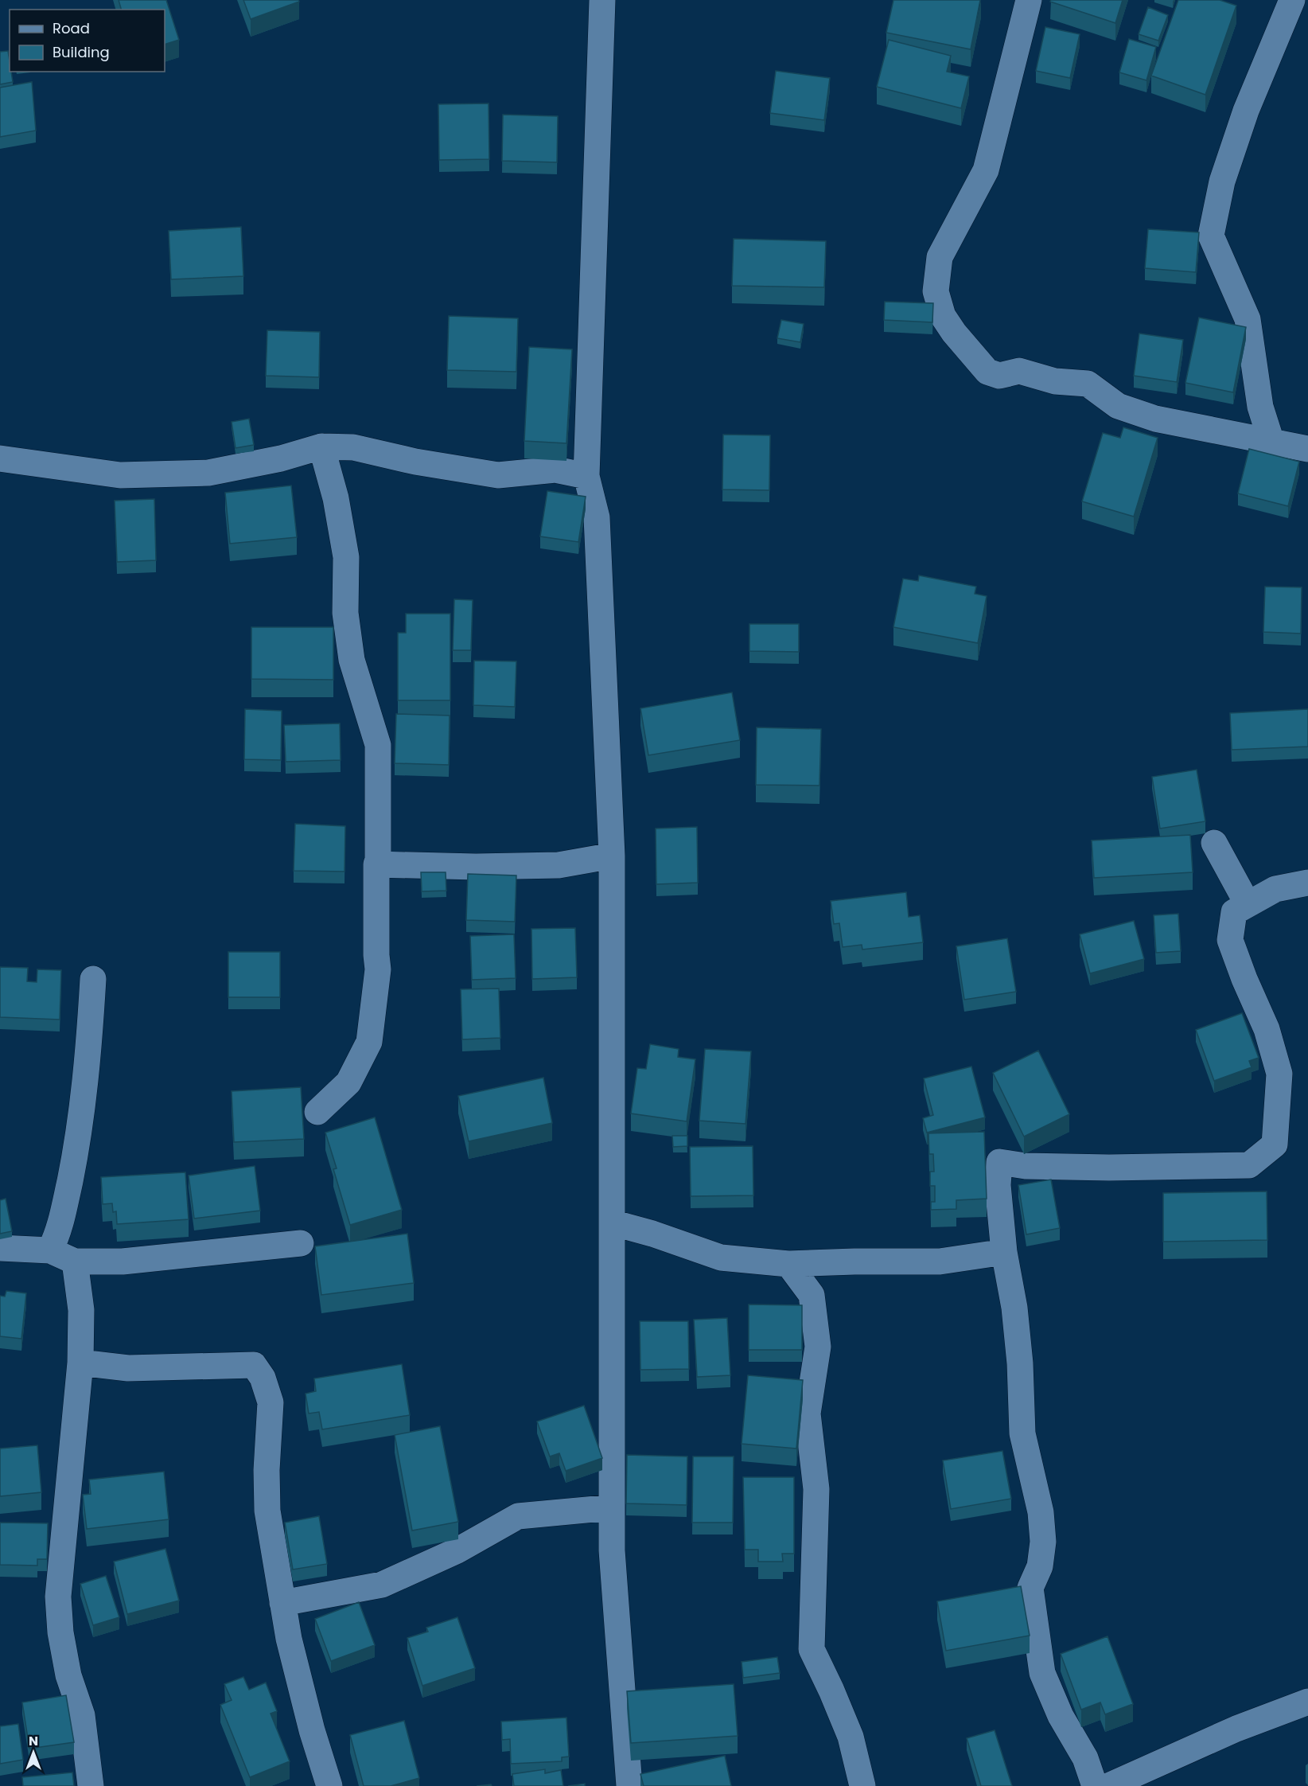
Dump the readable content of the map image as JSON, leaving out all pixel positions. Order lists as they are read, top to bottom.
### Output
{
  "legend": ["Road", "Building"],
  "north": "top"
}
